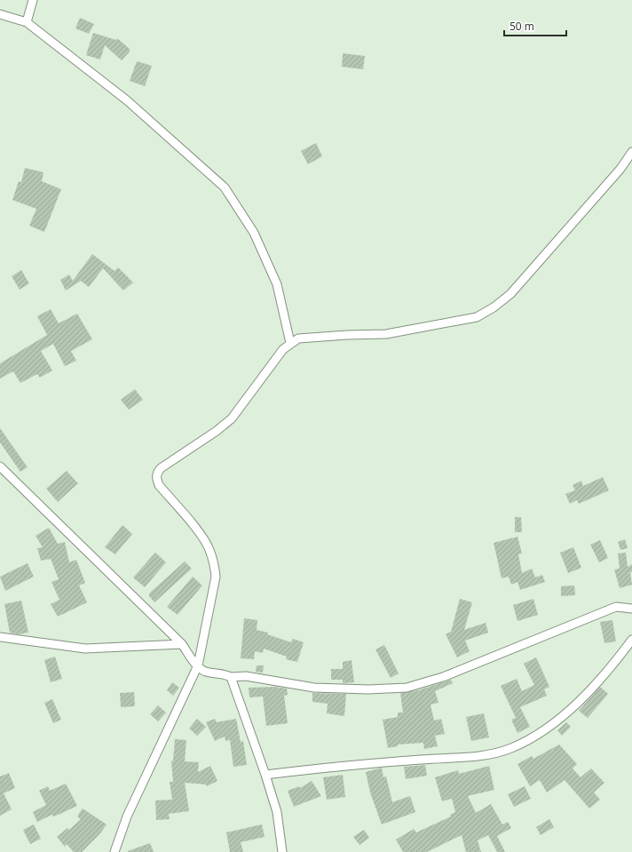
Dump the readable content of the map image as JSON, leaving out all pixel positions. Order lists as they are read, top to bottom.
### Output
{
  "scale_bar": "50 m"
}
